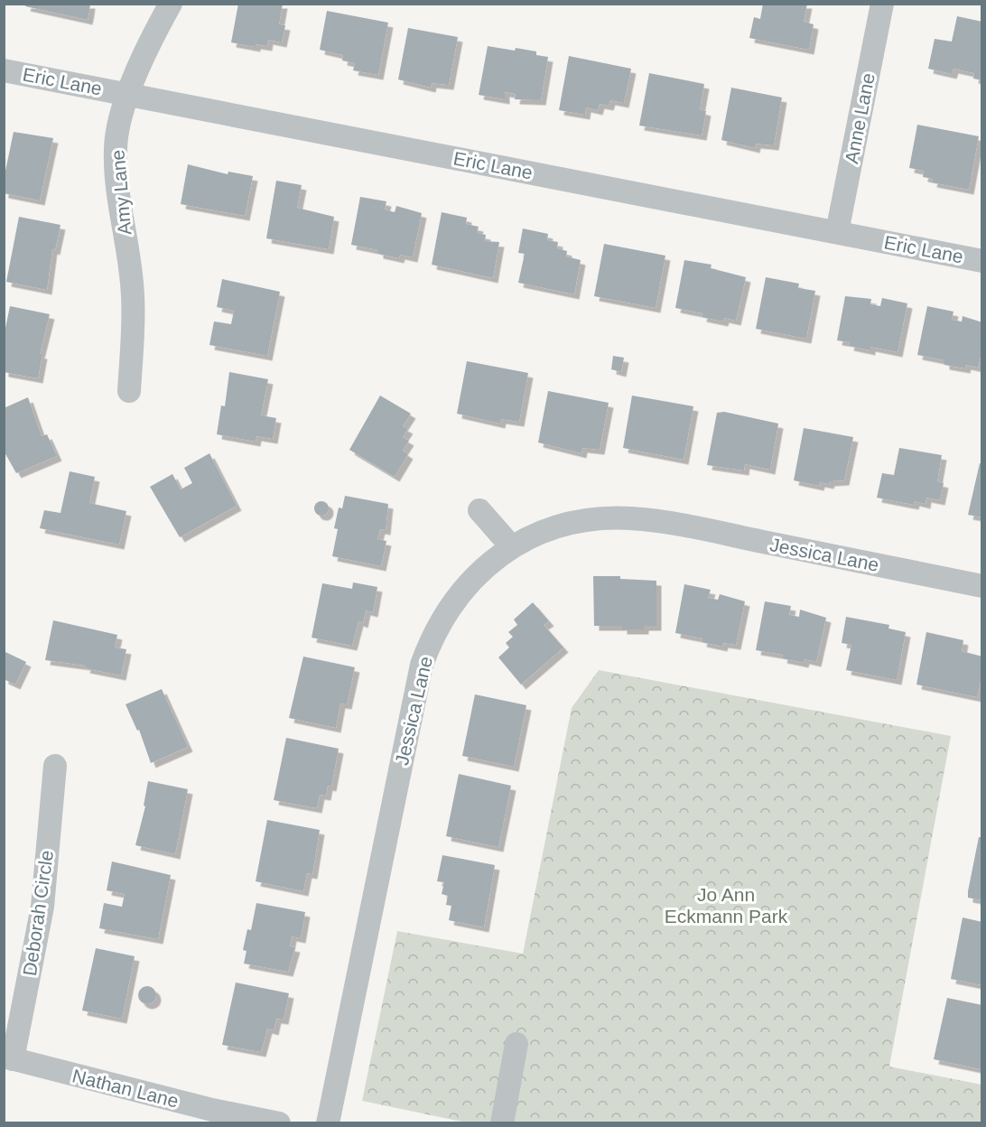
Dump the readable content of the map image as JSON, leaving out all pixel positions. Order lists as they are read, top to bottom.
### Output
{
  "streets": {
    "street": [
      "Eric Lane",
      "Anne Lane",
      "Amy Lane",
      "Jessica Lane",
      "Deborah Circle",
      "Nathan Lane"
    ]
  },
  "crossings": [
    ["Eric Lane", "Anne Lane"],
    ["Eric Lane", "Amy Lane"],
    ["Deborah Circle", "Nathan Lane"]
  ],
  "parks": ["Jo Ann Eckmann Park"]
}
